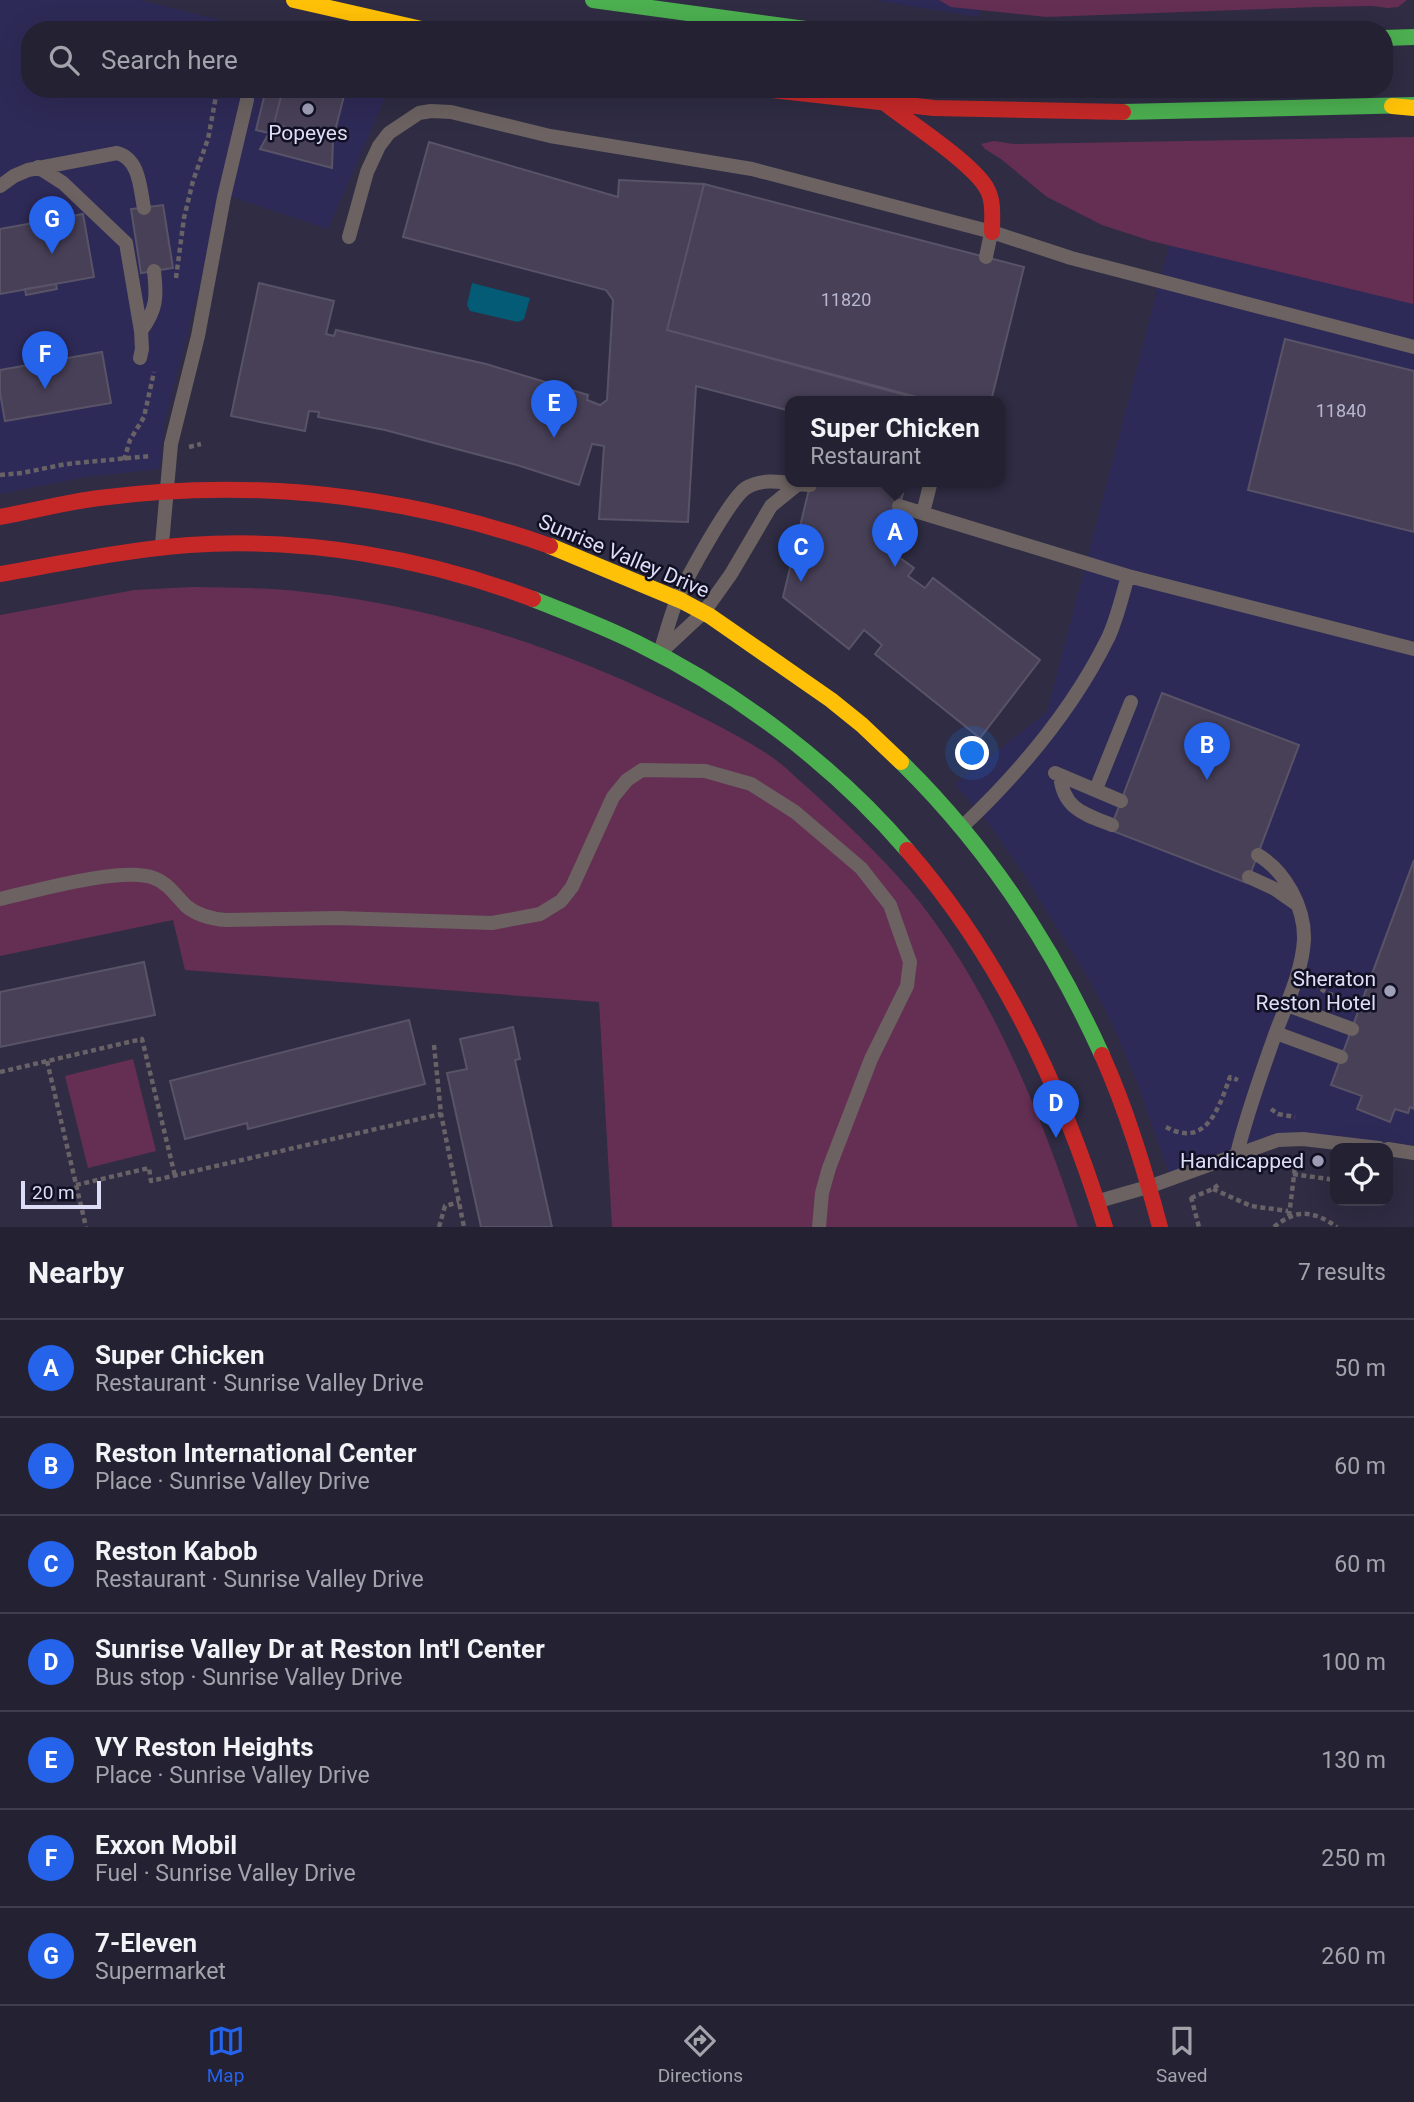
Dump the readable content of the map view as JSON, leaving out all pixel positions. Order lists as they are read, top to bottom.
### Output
{
  "streets": {
    "main road": ["Sunrise Valley Drive"]
  },
  "places": ["Popeyes", "Sheraton Reston Hotel", "Handicapped"],
  "house_numbers": ["11820", "11840"],
  "scale_bar": "20 m",
  "page": {
    "search": "Search here",
    "pins": [
      "G",
      "F",
      "E",
      "A",
      "C",
      "B",
      "D"
    ],
    "popup": ["Super Chicken", "Restaurant"],
    "scale": "20 m",
    "heading": ["Nearby", "7 results"],
    "list": [
      {
        "mark": "A",
        "name": "Super Chicken",
        "note": "Restaurant · Sunrise Valley Drive",
        "value": "50 m"
      },
      {
        "mark": "B",
        "name": "Reston International Center",
        "note": "Place · Sunrise Valley Drive",
        "value": "60 m"
      },
      {
        "mark": "C",
        "name": "Reston Kabob",
        "note": "Restaurant · Sunrise Valley Drive",
        "value": "60 m"
      },
      {
        "mark": "D",
        "name": "Sunrise Valley Dr at Reston Int'l Center",
        "note": "Bus stop · Sunrise Valley Drive",
        "value": "100 m"
      },
      {
        "mark": "E",
        "name": "VY Reston Heights",
        "note": "Place · Sunrise Valley Drive",
        "value": "130 m"
      },
      {
        "mark": "F",
        "name": "Exxon Mobil",
        "note": "Fuel · Sunrise Valley Drive",
        "value": "250 m"
      },
      {
        "mark": "G",
        "name": "7-Eleven",
        "note": "Supermarket",
        "value": "260 m"
      }
    ],
    "nav": ["Map", "Directions", "Saved"]
  }
}
